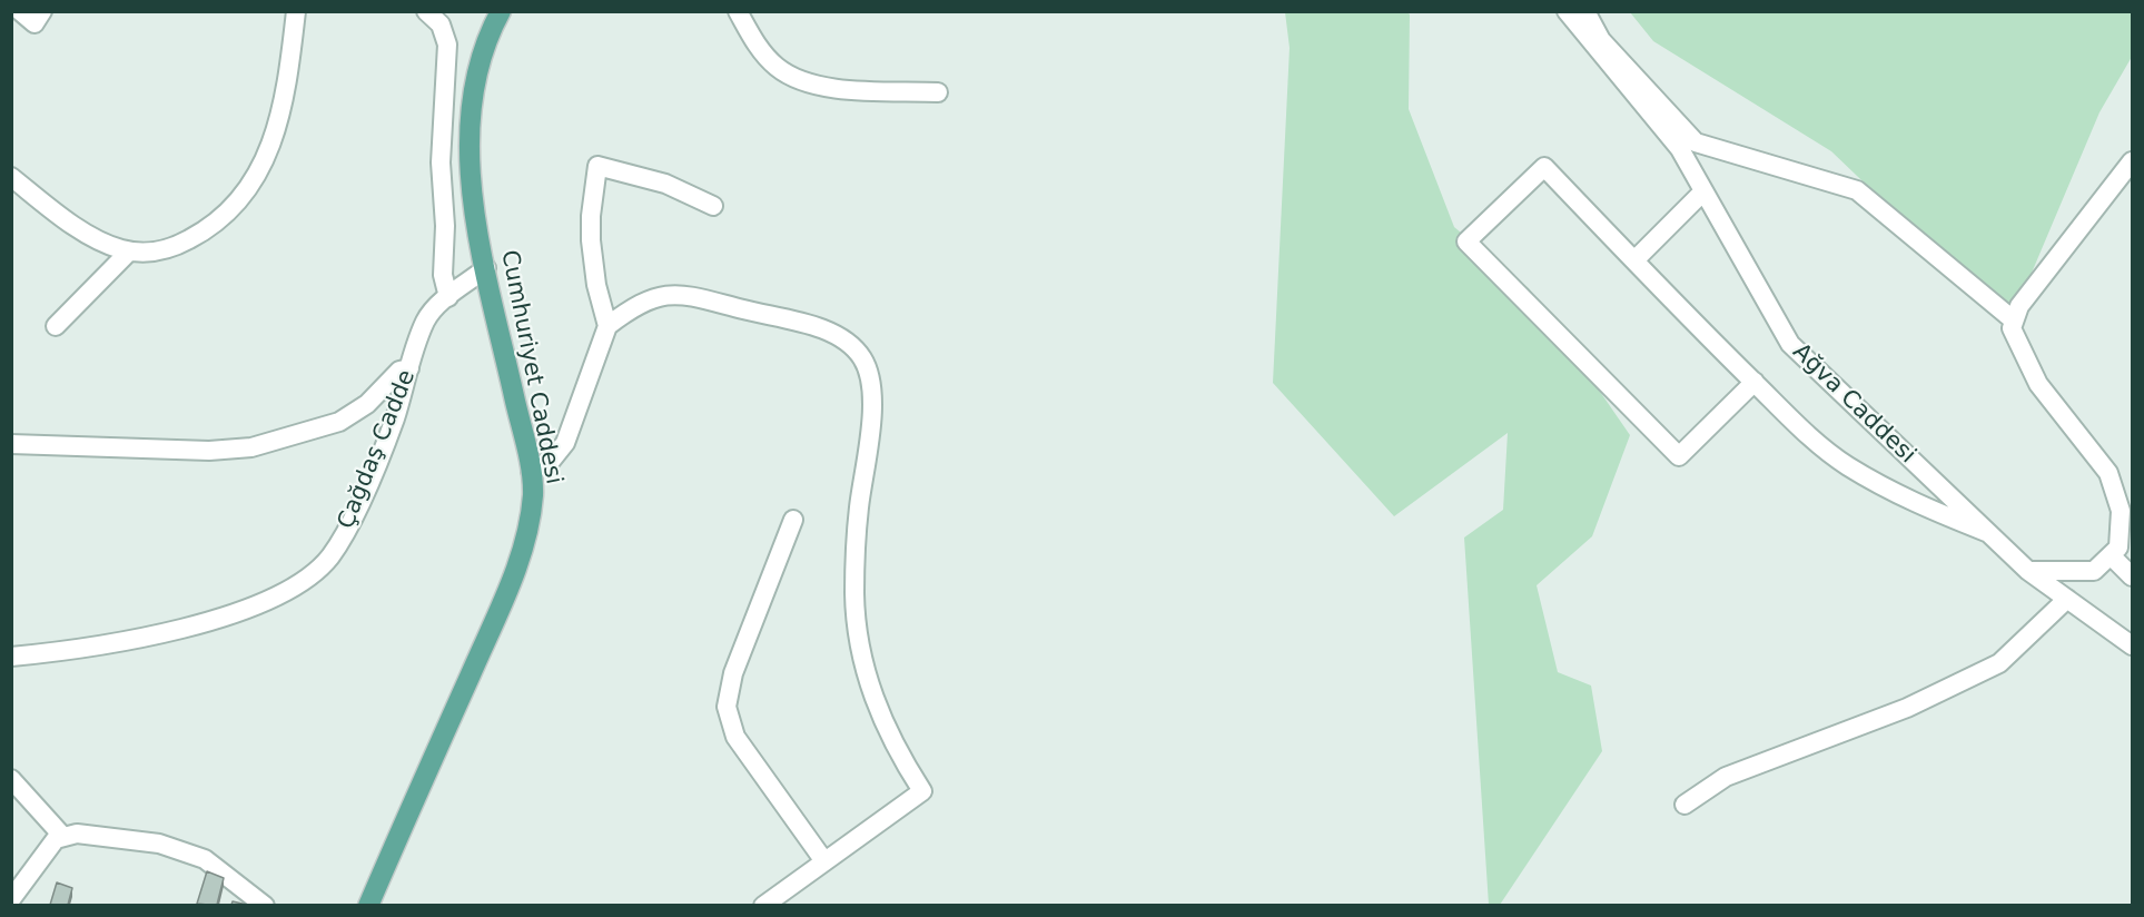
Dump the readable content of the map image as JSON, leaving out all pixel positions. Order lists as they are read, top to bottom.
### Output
{
  "streets": {
    "main road": ["Cumhuriyet Caddesi"],
    "street": ["Ağva Caddesi", "Çağdaş Cadde"]
  },
  "crossings": [
    ["Cumhuriyet Caddesi", "Çağdaş Cadde"]
  ]
}
